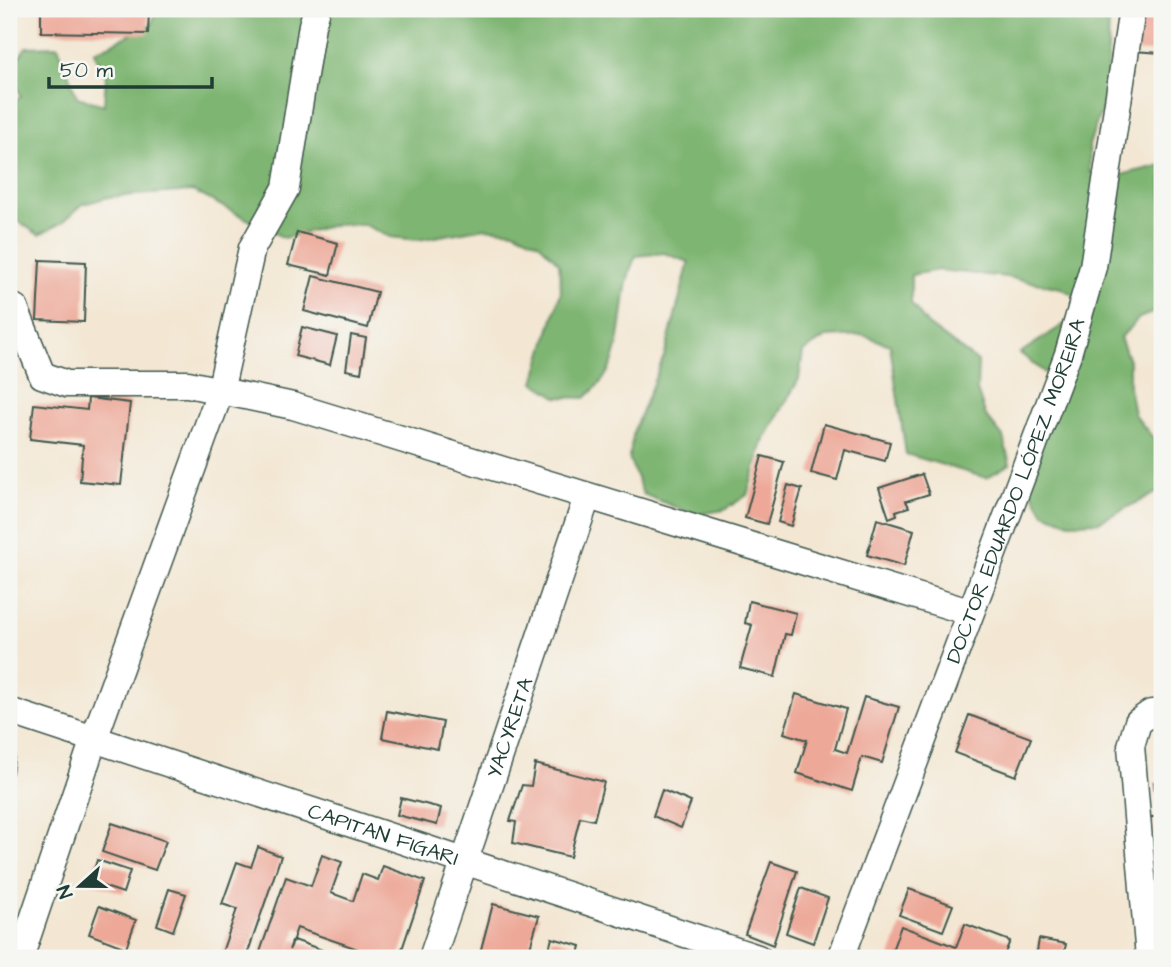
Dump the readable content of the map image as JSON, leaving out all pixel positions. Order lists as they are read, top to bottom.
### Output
{
  "streets": {
    "street": ["DOCTOR EDUARDO LÓPEZ MOREIRA", "YACYRETA", "CAPITAN FIGARI"]
  },
  "crossings": [
    ["YACYRETA", "CAPITAN FIGARI"]
  ],
  "scale_bar": "50 m",
  "north": "left"
}
